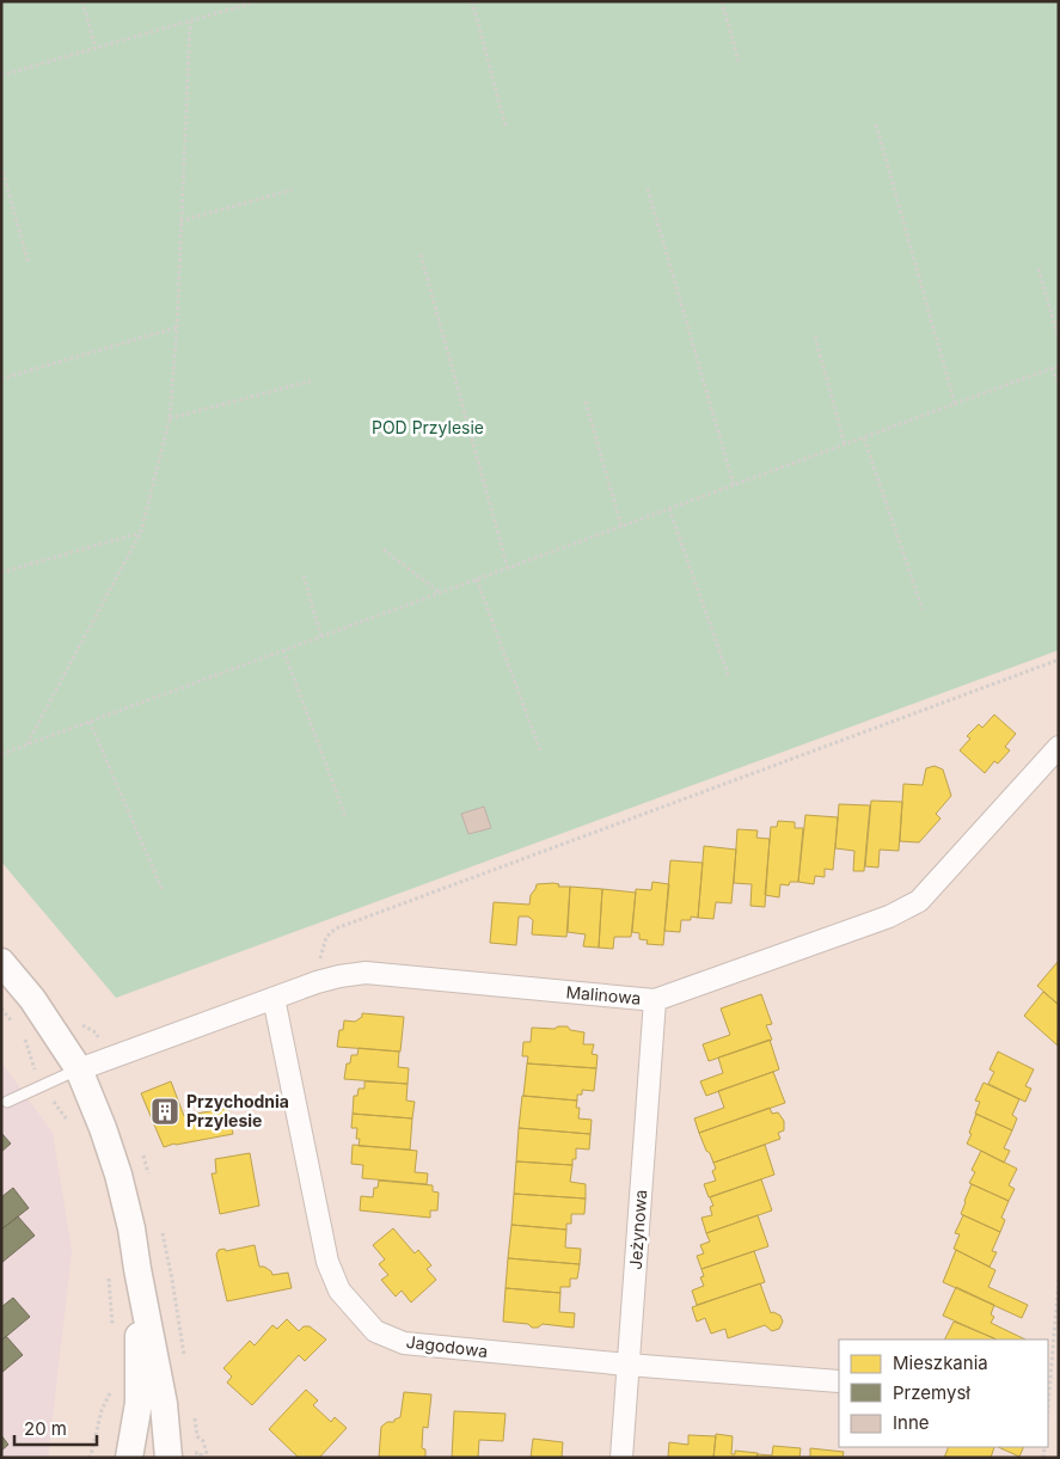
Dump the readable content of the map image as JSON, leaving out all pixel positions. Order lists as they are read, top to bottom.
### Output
{
  "streets": {
    "street": ["Malinowa", "Jeżynowa", "Jagodowa"]
  },
  "crossings": [
    ["Malinowa", "Jeżynowa"],
    ["Malinowa", "Jagodowa"],
    ["Jeżynowa", "Jagodowa"]
  ],
  "parks": ["POD Przylesie"],
  "places": {
    "building": ["Przychodnia Przylesie"]
  },
  "legend": ["Mieszkania", "Przemysł", "Inne"],
  "scale_bar": "20 m"
}
